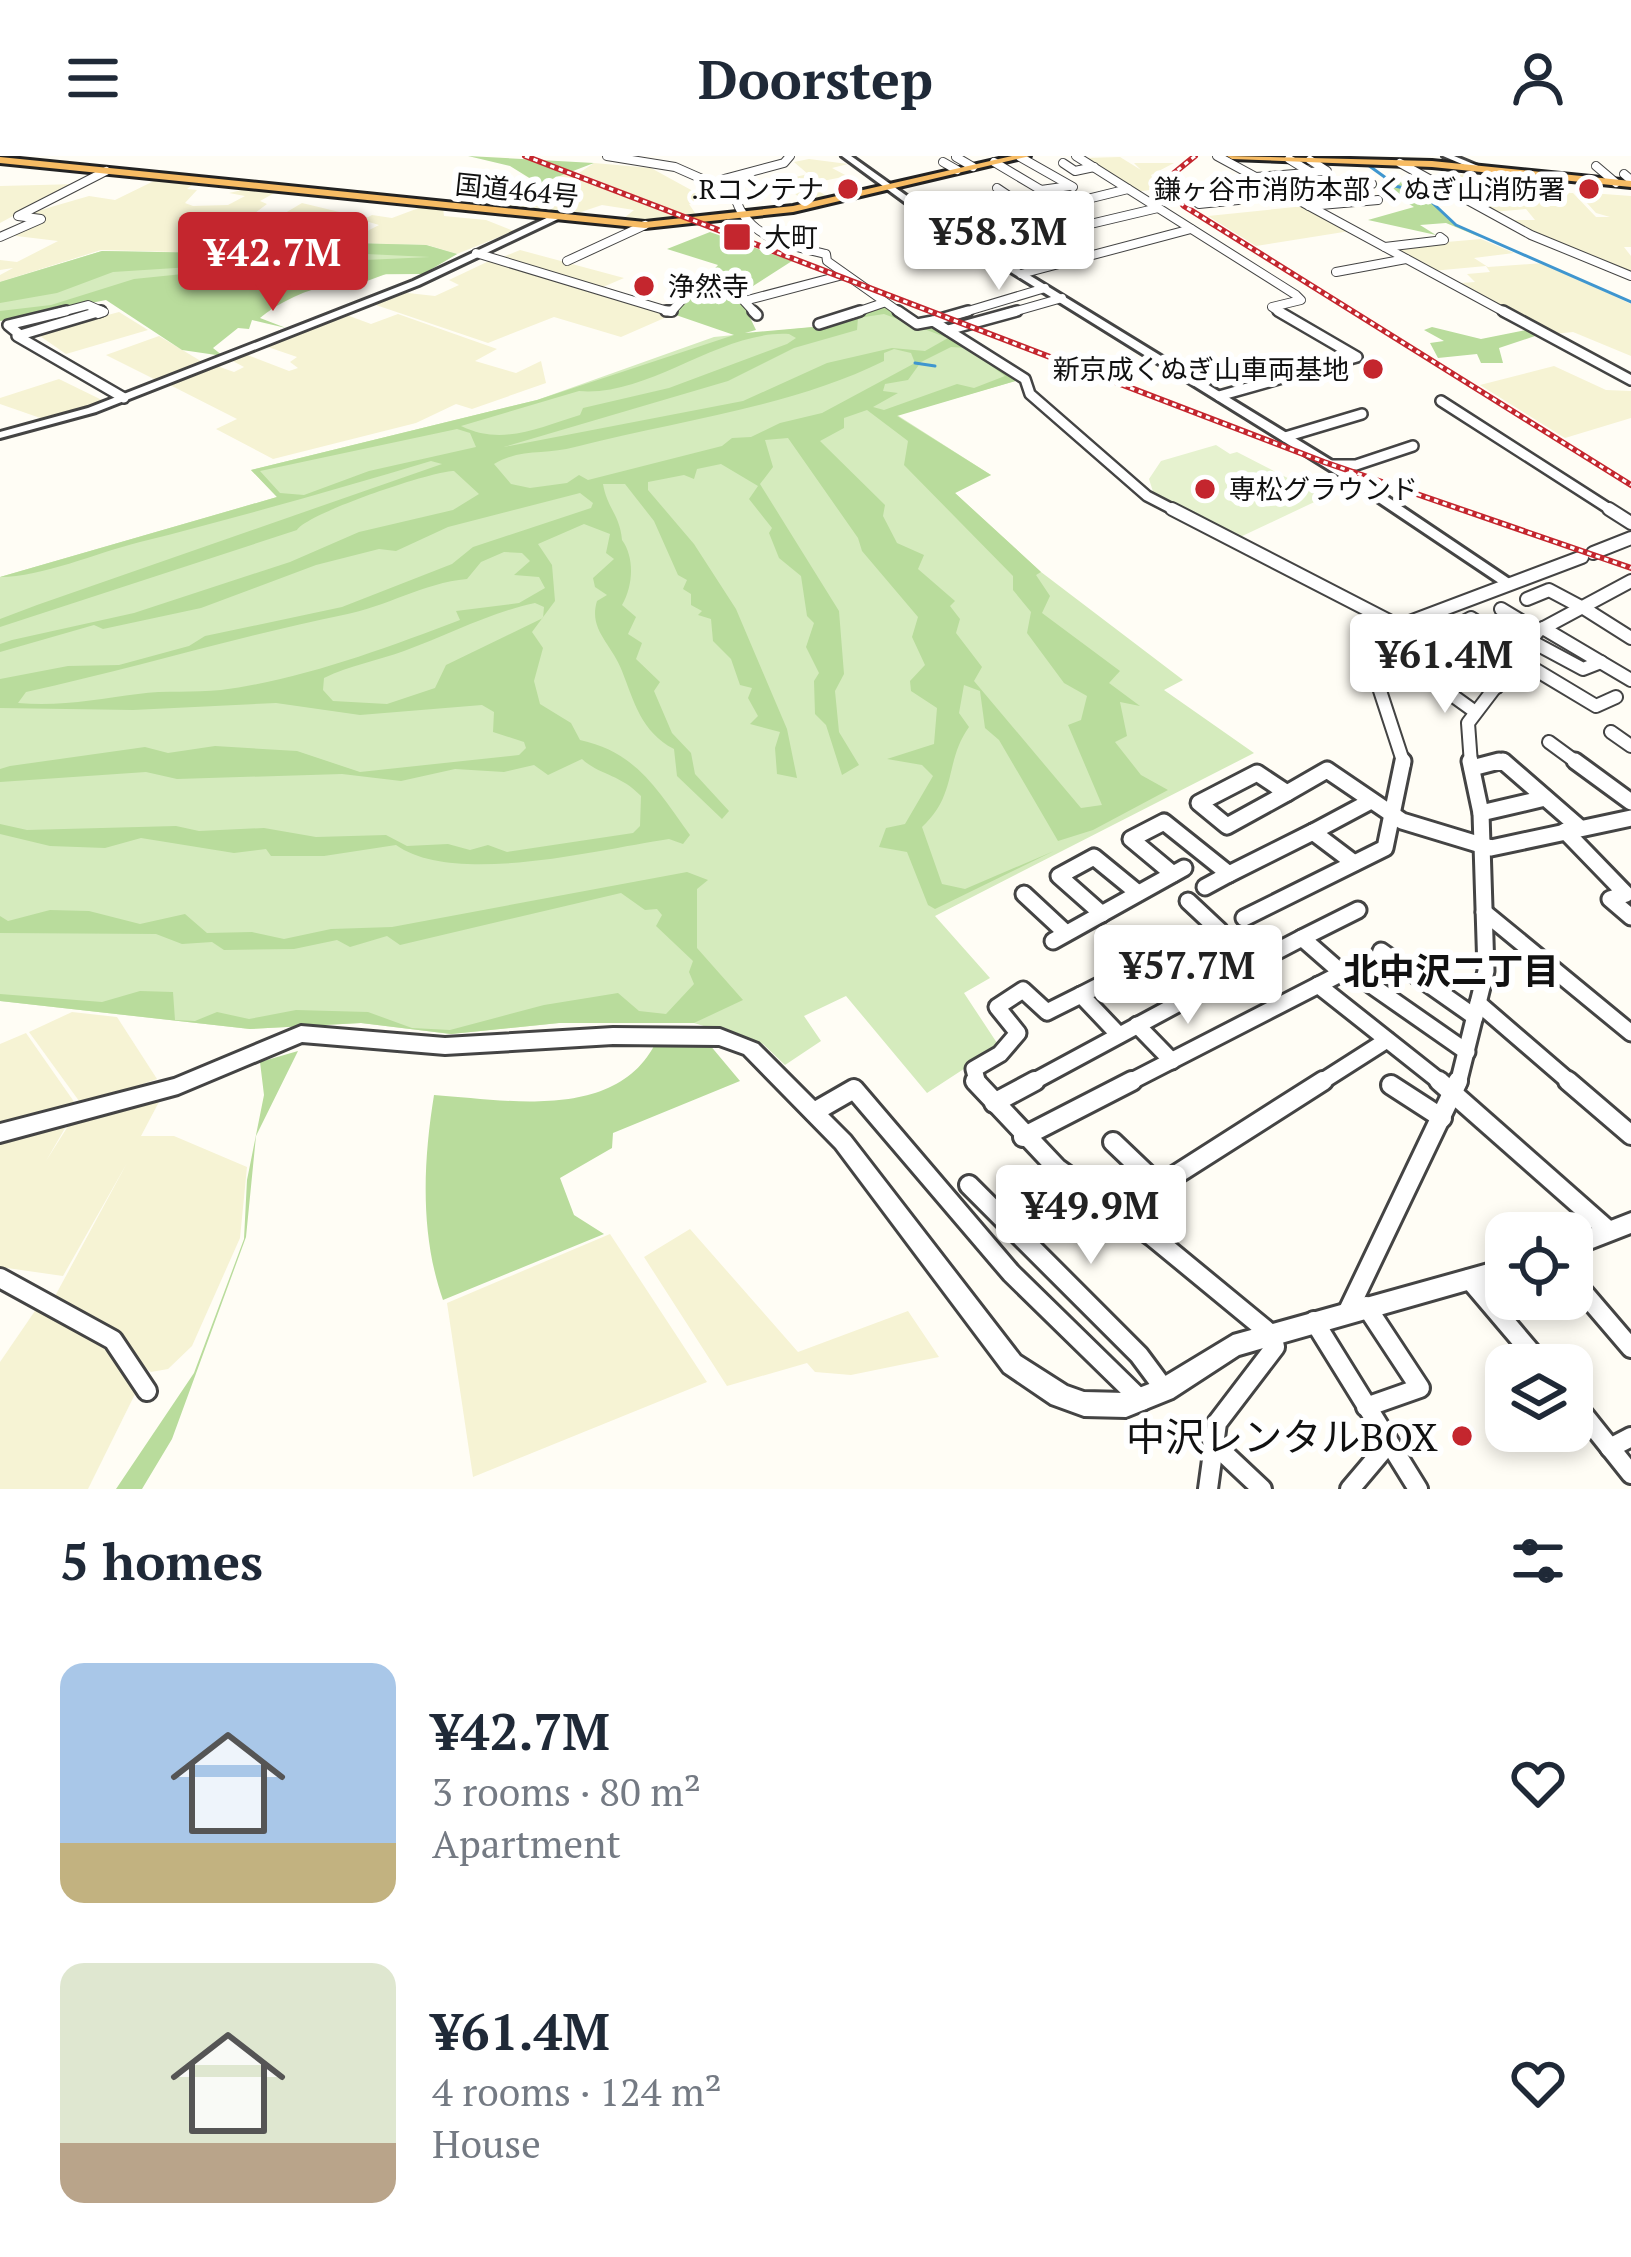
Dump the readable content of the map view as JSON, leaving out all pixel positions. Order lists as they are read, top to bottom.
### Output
{
  "streets": {
    "highway": ["国道464号"]
  },
  "districts": ["北中沢二丁目"],
  "places": {
    "other": [
      ".Rコンテナ",
      "鎌ヶ谷市消防本部 くぬぎ山消防署",
      "浄然寺",
      "新京成くぬぎ山車両基地",
      "専松グラウンド",
      "中沢レンタルBOX"
    ],
    "transit": ["大町"]
  },
  "page": {
    "header": "Doorstep",
    "price": [
      "¥58.3M",
      "¥42.7M",
      "¥61.4M",
      "¥57.7M",
      "¥49.9M"
    ],
    "heading": "5 homes",
    "list": [
      {
        "name": "¥42.7M",
        "note": "3 rooms · 80 m² · Apartment"
      },
      {
        "name": "¥61.4M",
        "note": "4 rooms · 124 m² · House"
      }
    ]
  }
}
